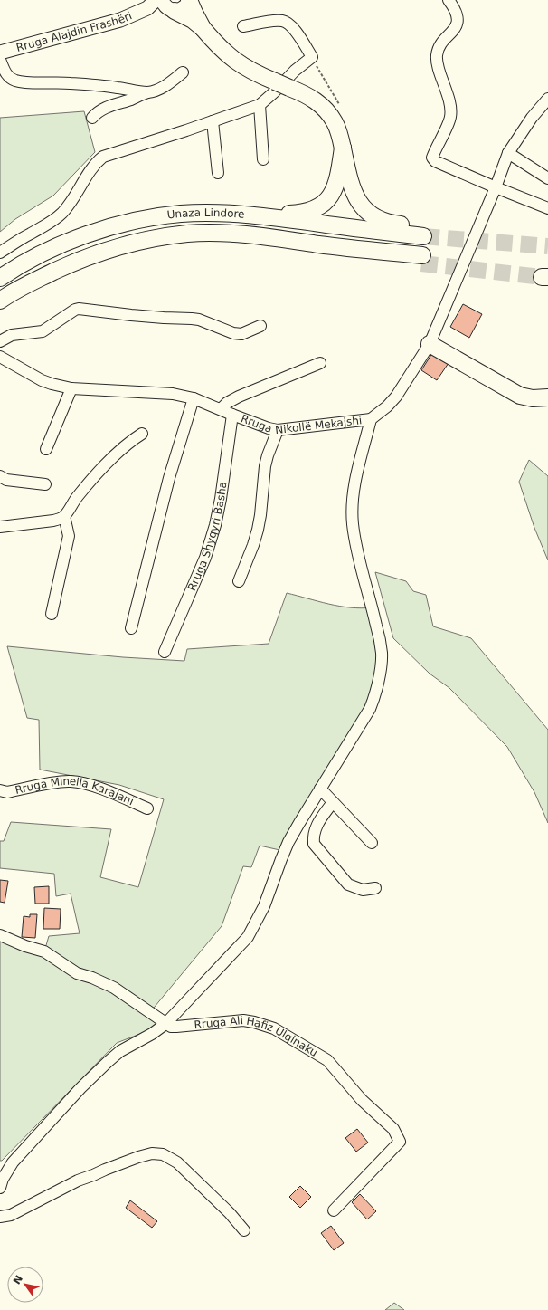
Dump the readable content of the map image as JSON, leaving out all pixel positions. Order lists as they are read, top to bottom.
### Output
{
  "streets": {
    "highway": ["Unaza Lindore"],
    "main road": ["Rruga Alajdin Frashëri"],
    "street": [
      "Rruga Nikollë Mekajshi",
      "Rruga Shyqyri Basha",
      "Rruga Minella Karajani",
      "Rruga Ali Hafiz Ulqinaku"
    ]
  },
  "crossings": [
    ["Rruga Nikollë Mekajshi", "Rruga Shyqyri Basha"]
  ],
  "north": "top left"
}
